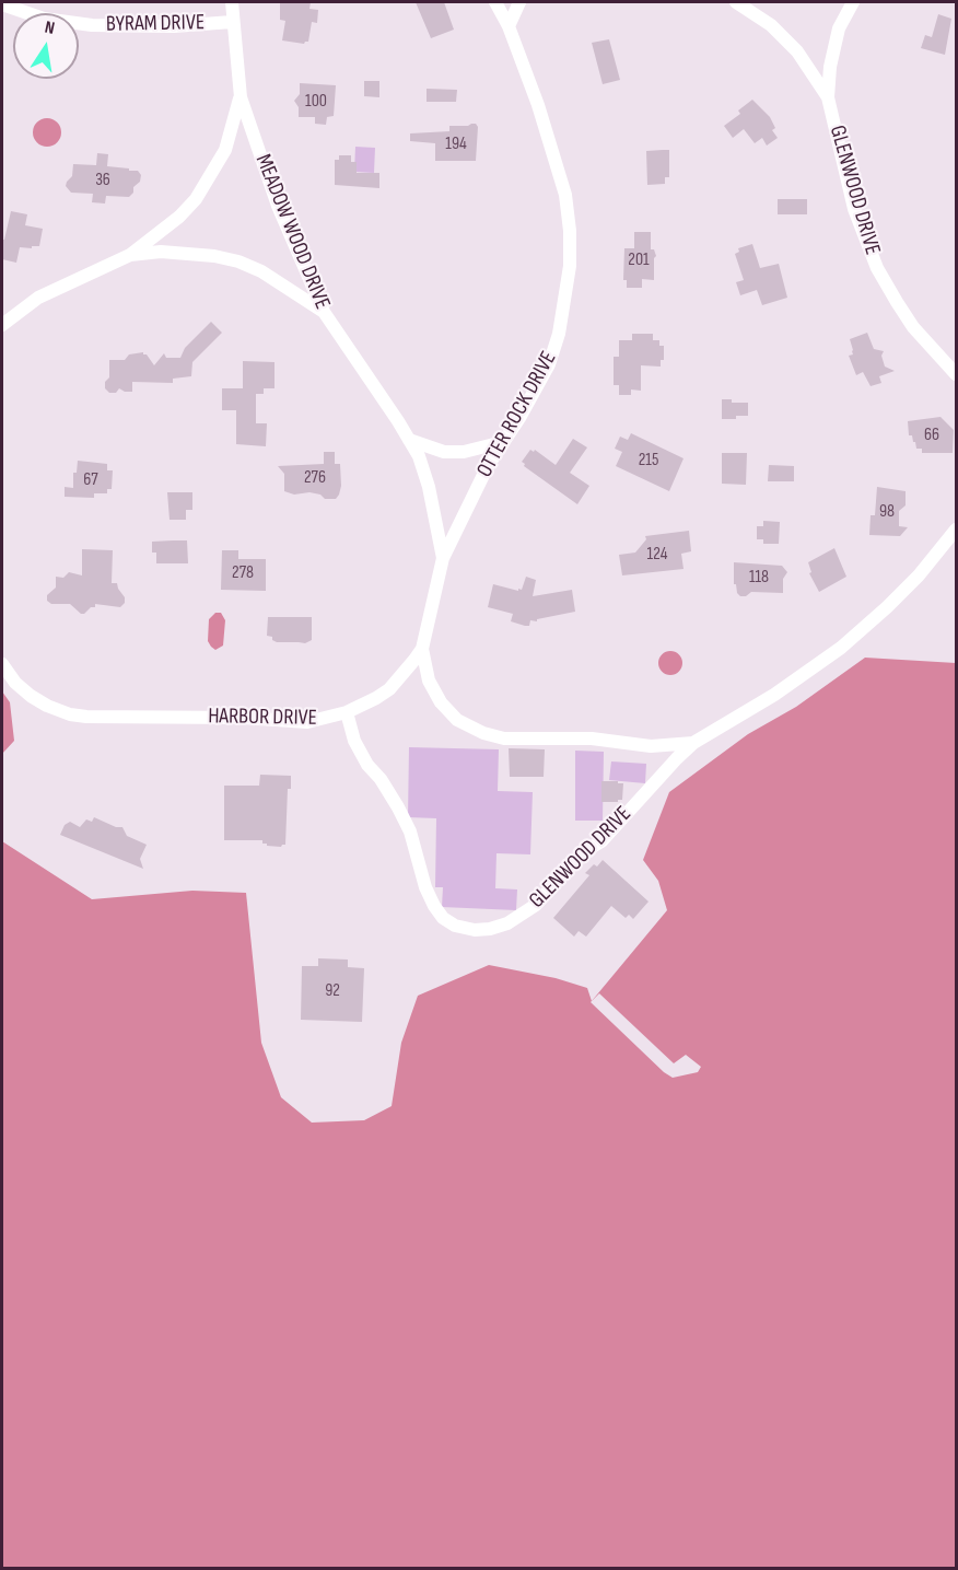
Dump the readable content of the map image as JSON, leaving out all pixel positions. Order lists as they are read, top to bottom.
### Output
{
  "streets": {
    "street": [
      "BYRAM DRIVE",
      "GLENWOOD DRIVE",
      "MEADOW WOOD DRIVE",
      "OTTER ROCK DRIVE",
      "HARBOR DRIVE"
    ]
  },
  "crossings": [
    ["BYRAM DRIVE", "MEADOW WOOD DRIVE"],
    ["GLENWOOD DRIVE", "HARBOR DRIVE"],
    ["MEADOW WOOD DRIVE", "OTTER ROCK DRIVE"],
    ["MEADOW WOOD DRIVE", "HARBOR DRIVE"],
    ["OTTER ROCK DRIVE", "HARBOR DRIVE"]
  ],
  "house_numbers": [
    "100",
    "194",
    "36",
    "201",
    "66",
    "215",
    "276",
    "67",
    "98",
    "124",
    "278",
    "118",
    "92"
  ],
  "north": "top"
}
